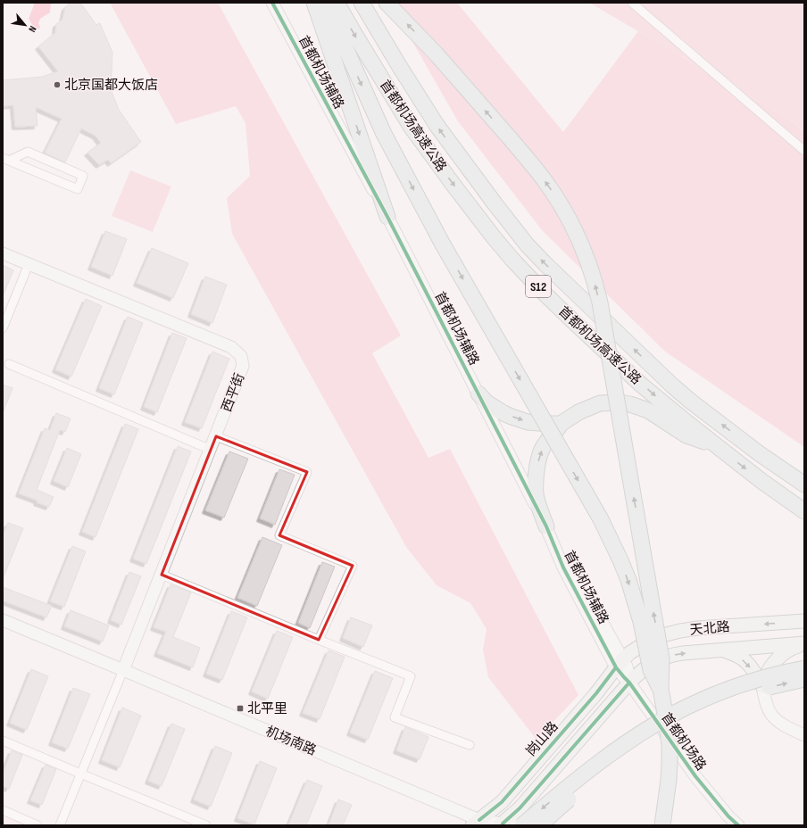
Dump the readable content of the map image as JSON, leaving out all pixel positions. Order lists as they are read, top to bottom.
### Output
{
  "streets": {
    "highway": ["首都机场高速公路", "S12"],
    "main road": ["天北路", "岗山路"],
    "street": [
      "首都机场辅路",
      "西平街",
      "机场南路",
      "首都机场路"
    ]
  },
  "crossings": [
    ["首都机场辅路", "天北路"],
    ["首都机场辅路", "岗山路"],
    ["首都机场辅路", "首都机场路"],
    ["西平街", "机场南路"],
    ["天北路", "岗山路"],
    ["天北路", "首都机场路"],
    ["岗山路", "机场南路"],
    ["岗山路", "首都机场路"]
  ],
  "places": {
    "other": ["北京国都大饭店"],
    "transit": ["北平里"]
  },
  "north": "bottom right"
}
